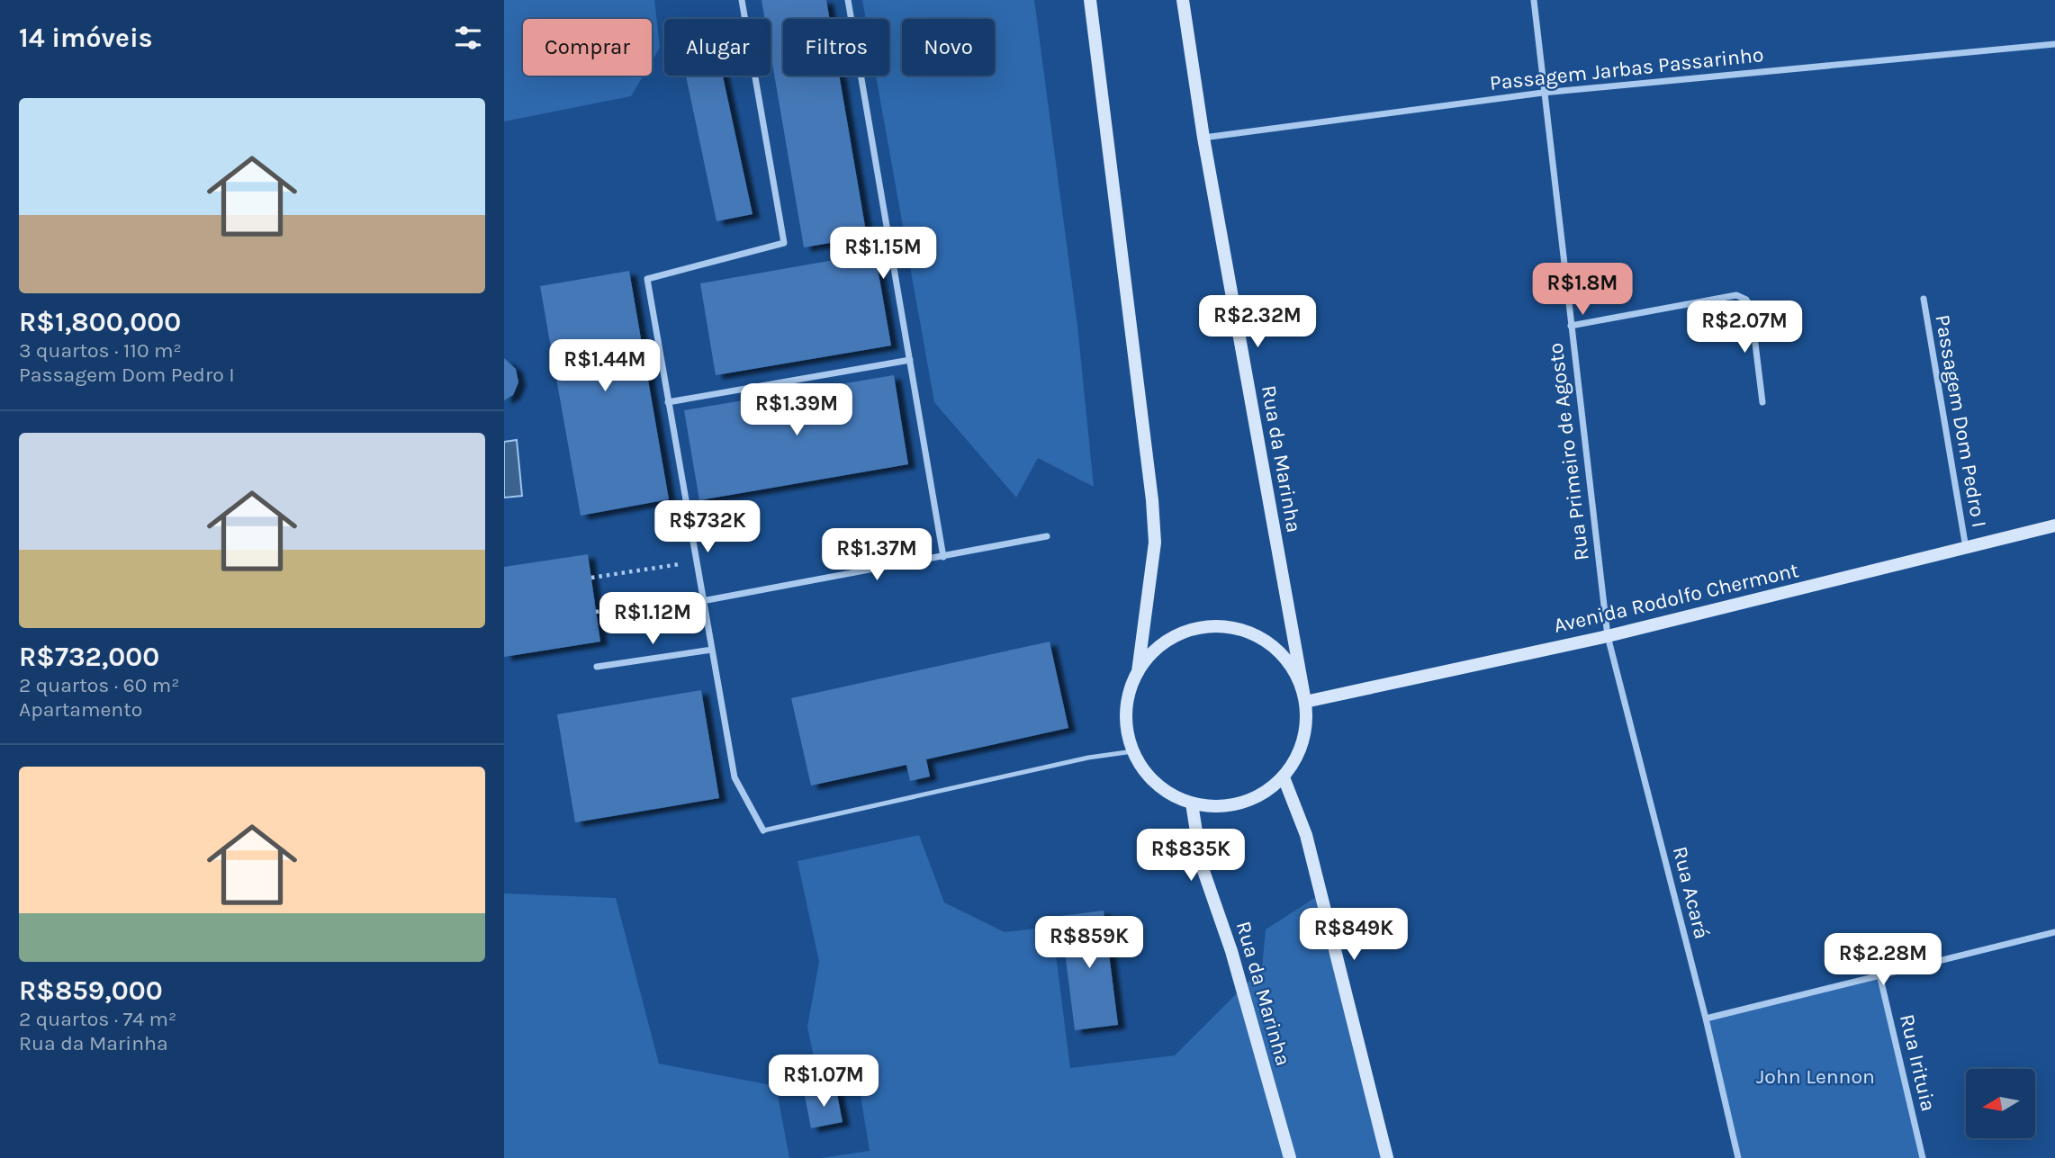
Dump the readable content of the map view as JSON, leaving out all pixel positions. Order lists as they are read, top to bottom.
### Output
{
  "streets": {
    "main road": ["Rua da Marinha", "Avenida Rodolfo Chermont"],
    "street": [
      "Passagem Jarbas Passarinho",
      "Passagem Dom Pedro I",
      "Rua Primeiro de Agosto",
      "Rua Acará",
      "Rua Irituia"
    ]
  },
  "crossings": [
    ["Passagem Jarbas Passarinho", "Rua Primeiro de Agosto"],
    ["Passagem Jarbas Passarinho", "Rua da Marinha"],
    ["Passagem Dom Pedro I", "Avenida Rodolfo Chermont"],
    ["Rua Primeiro de Agosto", "Avenida Rodolfo Chermont"],
    ["Rua Primeiro de Agosto", "Rua Acará"],
    ["Rua da Marinha", "Avenida Rodolfo Chermont"],
    ["Avenida Rodolfo Chermont", "Rua Acará"]
  ],
  "parks": ["John Lennon"],
  "north": "left",
  "page": {
    "heading": "14 imóveis",
    "chip": [
      "Comprar",
      "Alugar",
      "Filtros",
      "Novo"
    ],
    "list": [
      {
        "name": "R$1,800,000",
        "note": "3 quartos · 110 m² · Passagem Dom Pedro I"
      },
      {
        "name": "R$732,000",
        "note": "2 quartos · 60 m² · Apartamento"
      },
      {
        "name": "R$859,000",
        "note": "2 quartos · 74 m² · Rua da Marinha"
      }
    ],
    "price": [
      "R$1.15M",
      "R$1.8M",
      "R$2.32M",
      "R$2.07M",
      "R$1.44M",
      "R$1.39M",
      "R$732K",
      "R$1.37M",
      "R$1.12M",
      "R$835K",
      "R$849K",
      "R$859K",
      "R$2.28M",
      "R$1.07M"
    ]
  }
}
